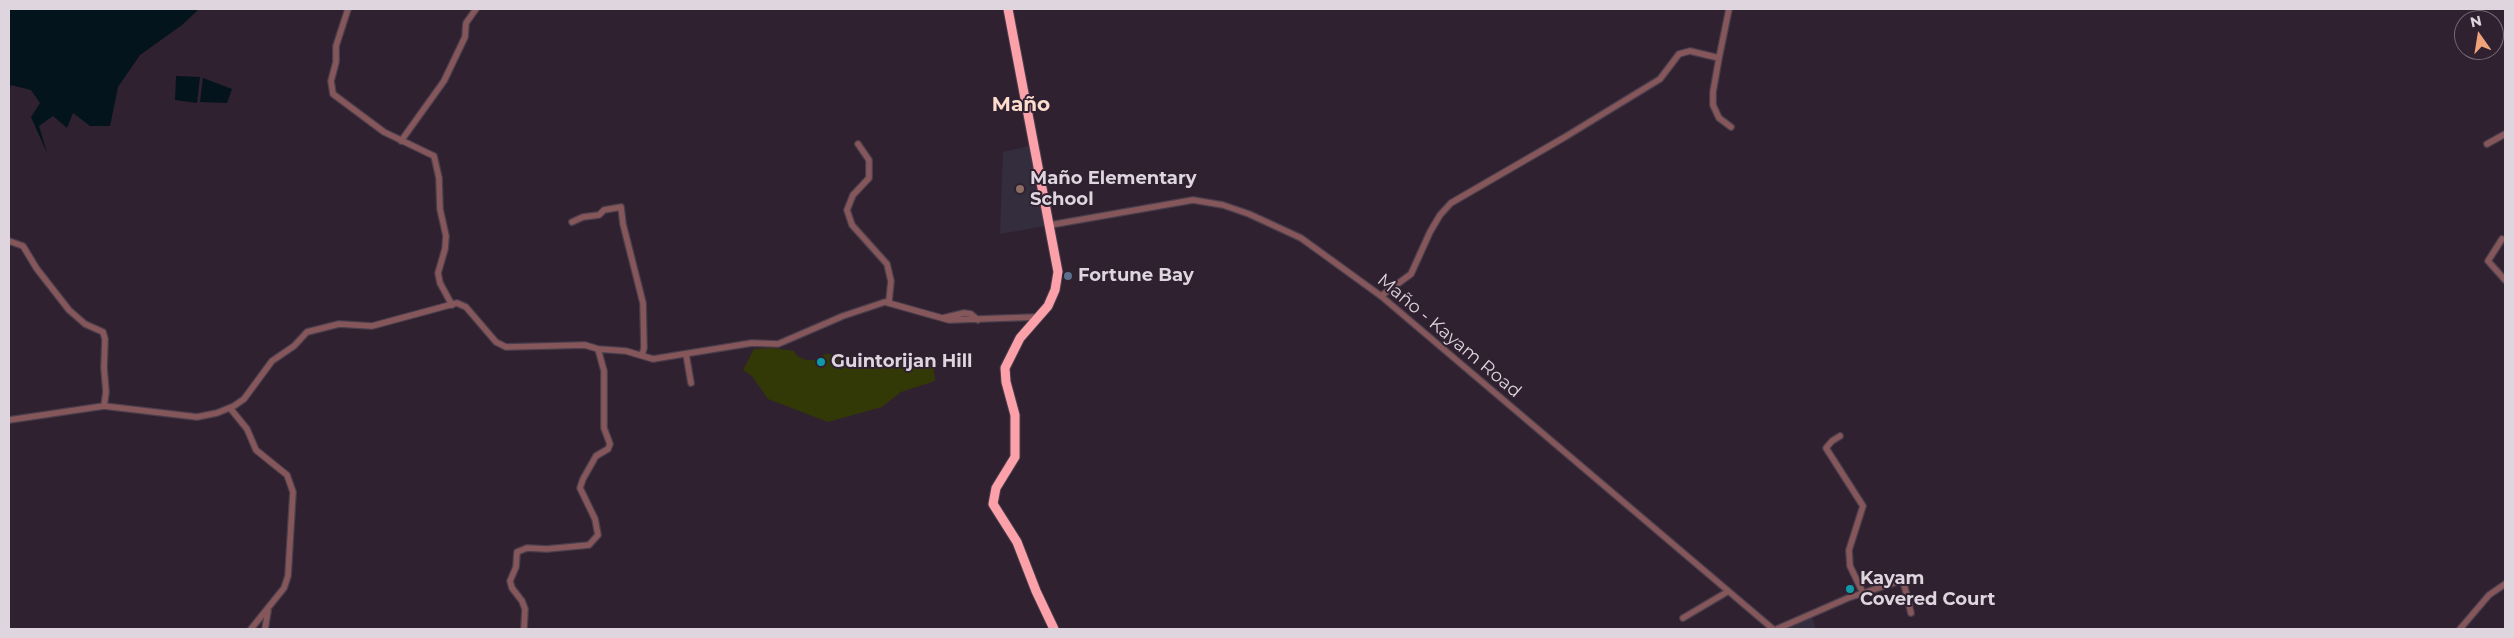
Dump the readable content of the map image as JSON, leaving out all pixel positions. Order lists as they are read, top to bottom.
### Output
{
  "streets": {
    "street": ["Maño - Kayam Road"]
  },
  "districts": ["Maño"],
  "places": [
    "Maño Elementary School",
    "Fortune Bay",
    "Guintorijan Hill",
    "Kayam Covered Court"
  ],
  "north": "top"
}
